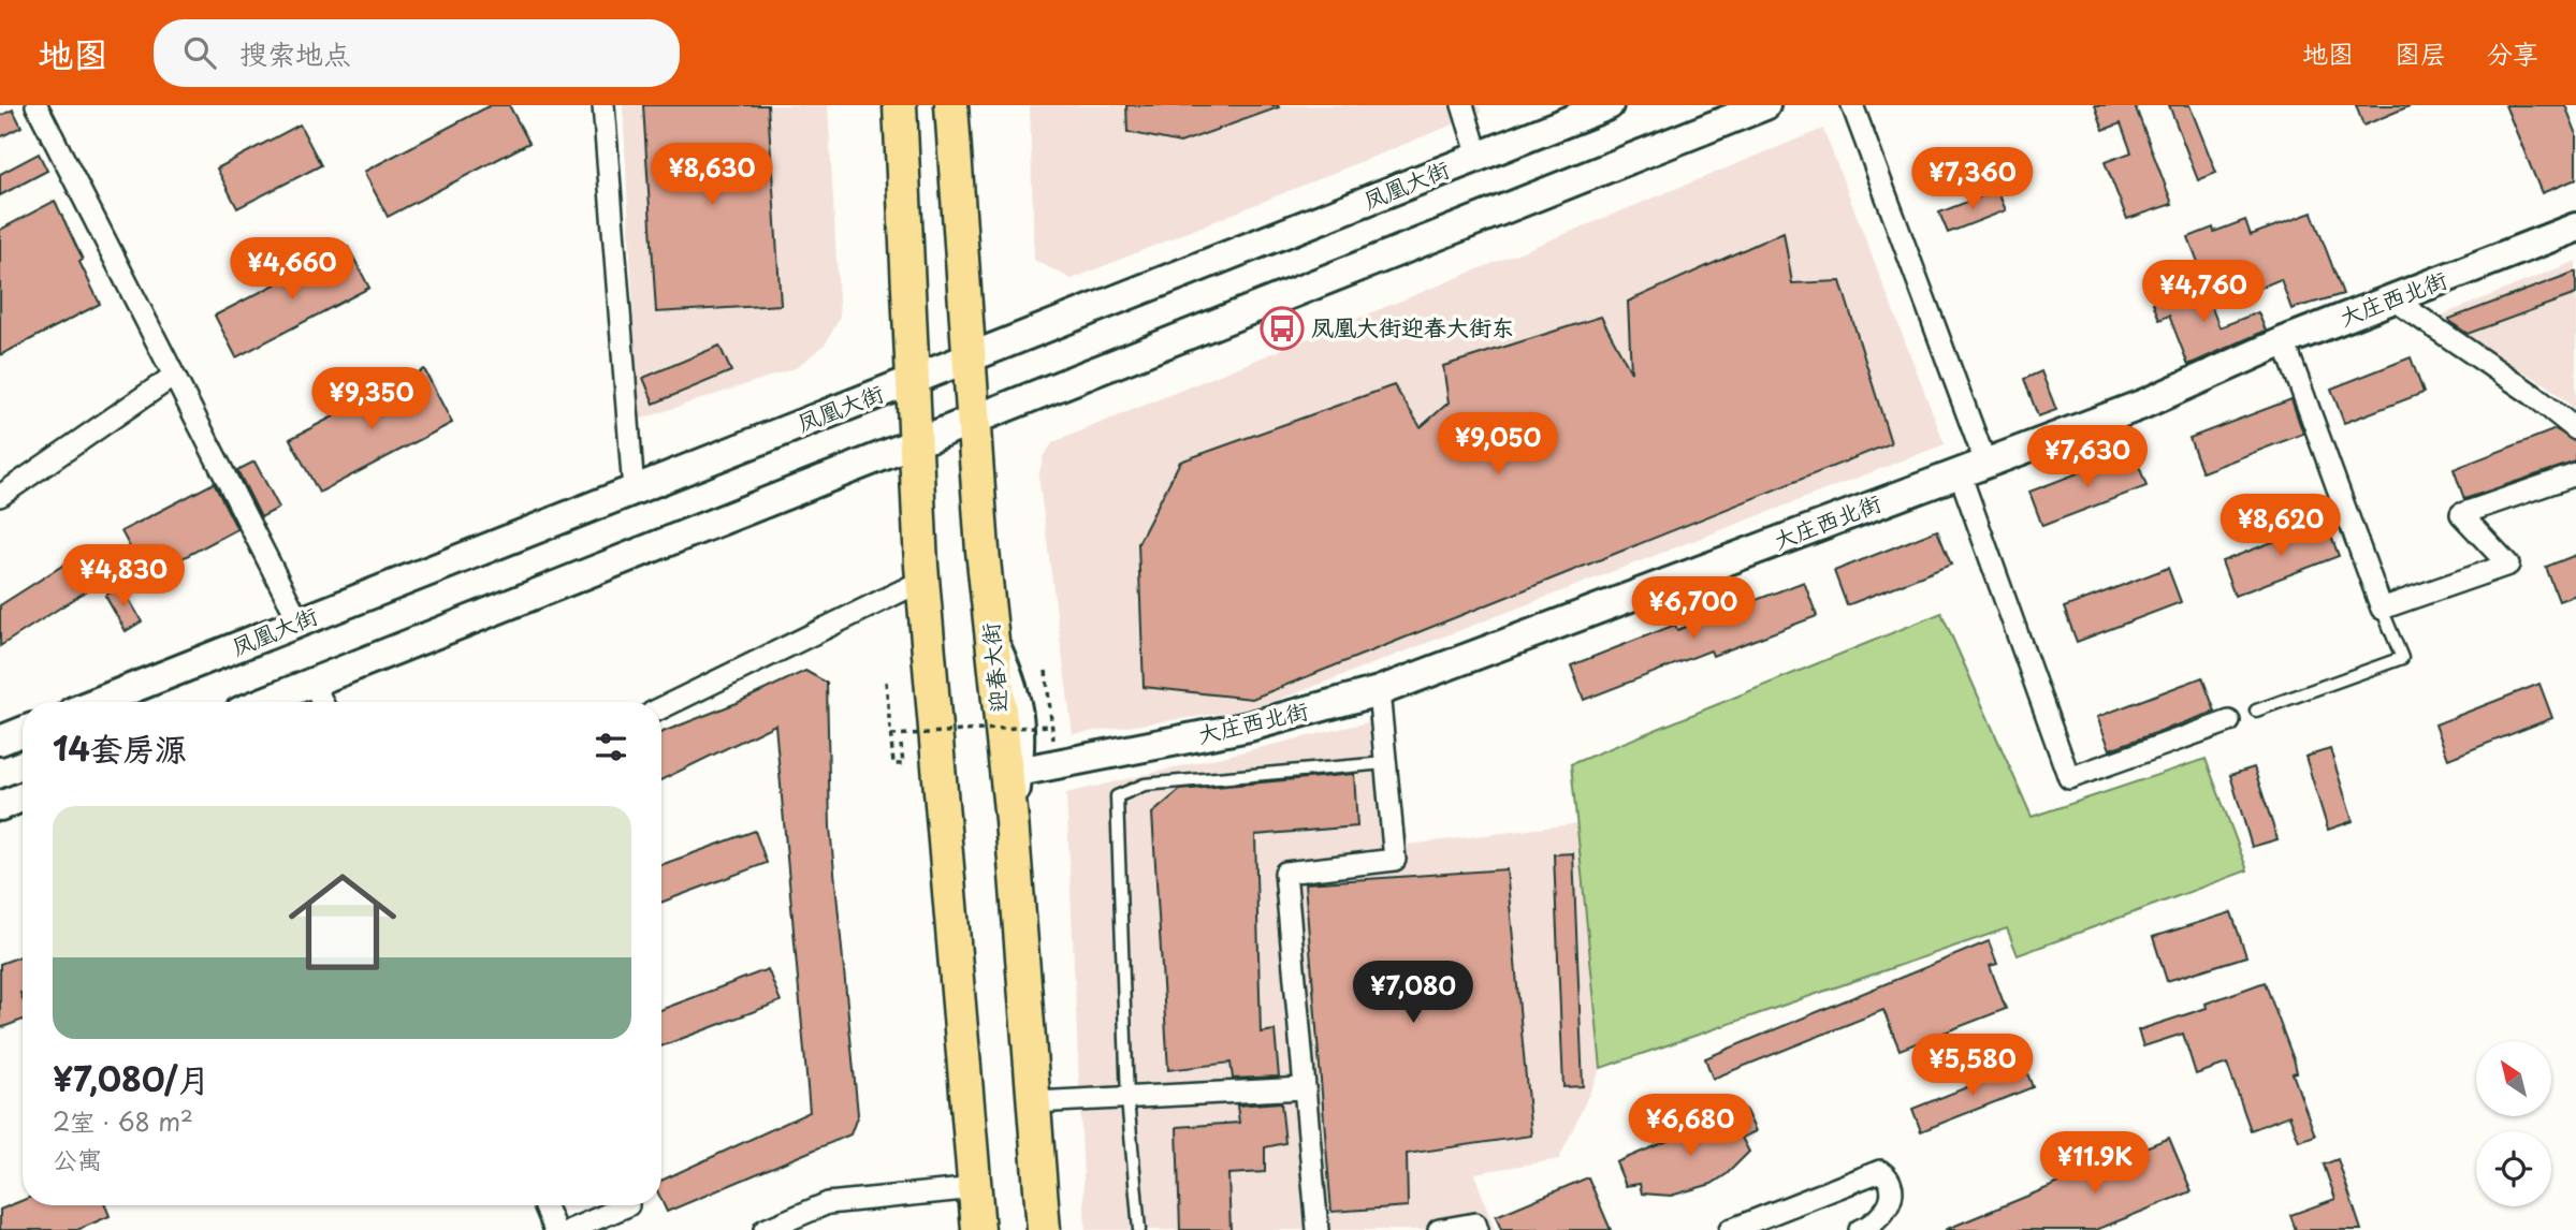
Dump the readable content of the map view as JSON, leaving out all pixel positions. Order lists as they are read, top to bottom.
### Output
{
  "streets": {
    "main road": ["凤凰大街", "大庄西北街", "迎春大街"]
  },
  "crossings": [
    ["凤凰大街", "迎春大街"]
  ],
  "places": {
    "bus stop": ["凤凰大街迎春大街东"]
  },
  "north": "top left",
  "page": {
    "header": "地图",
    "search": "搜索地点",
    "nav": ["地图", "图层", "分享"],
    "price": [
      "¥8,630",
      "¥7,360",
      "¥4,660",
      "¥4,760",
      "¥9,350",
      "¥9,050",
      "¥7,630",
      "¥8,620",
      "¥4,830",
      "¥6,700",
      "¥7,080",
      "¥5,580",
      "¥6,680",
      "¥11.9K"
    ],
    "heading": "14套房源",
    "list": [
      {
        "name": "¥7,080/月",
        "note": "2室 · 68 m² · 公寓"
      }
    ]
  }
}
